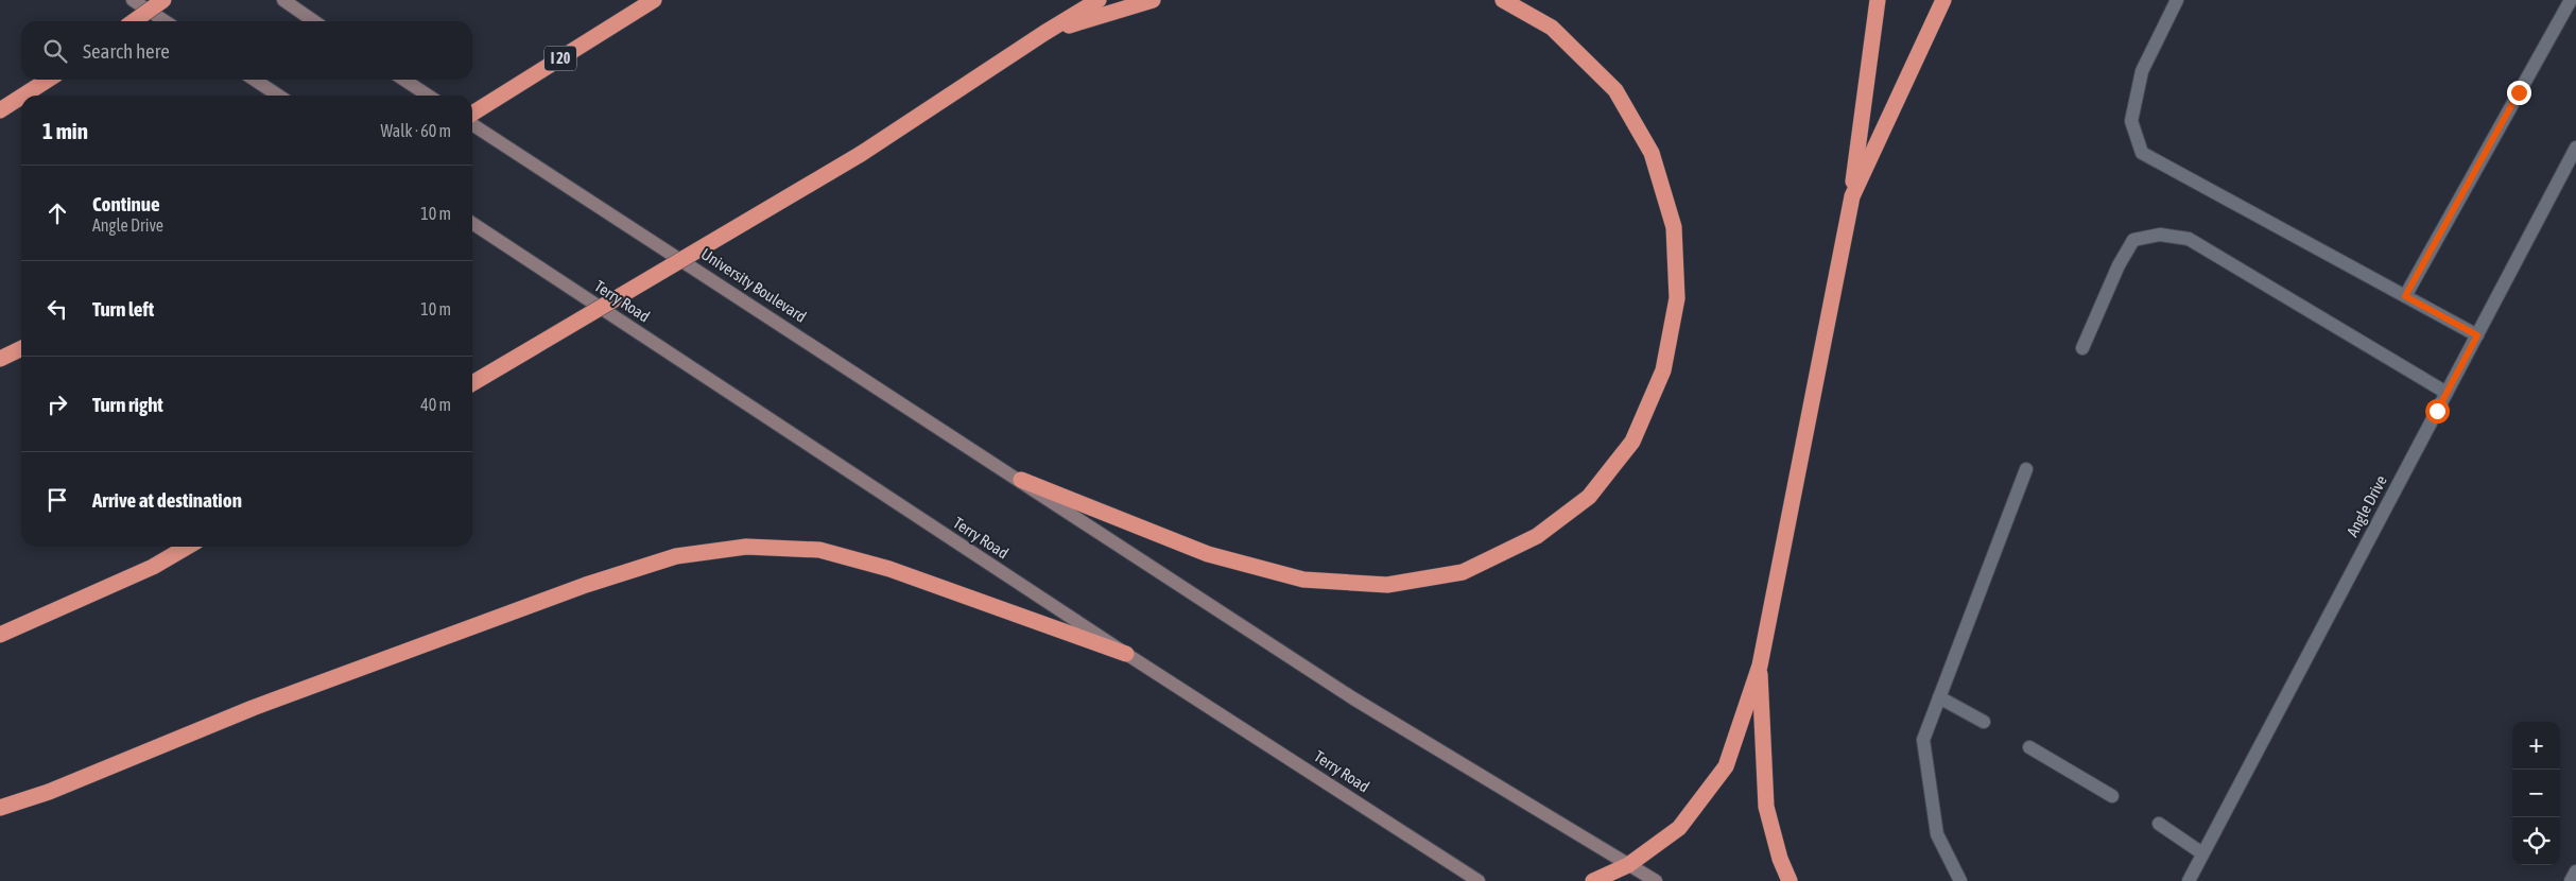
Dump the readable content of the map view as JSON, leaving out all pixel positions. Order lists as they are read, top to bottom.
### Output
{
  "streets": {
    "highway": ["I 20"],
    "main road": ["University Boulevard", "Terry Road"],
    "street": ["Angle Drive"]
  },
  "page": {
    "search": "Search here",
    "heading": ["1 min", "Walk · 60 m"],
    "list": [
      ["Continue", "Angle Drive", "10 m"],
      ["Turn left", "10 m"],
      ["Turn right", "40 m"],
      "Arrive at destination"
    ],
    "map_buttons": ["+", "−"]
  }
}
